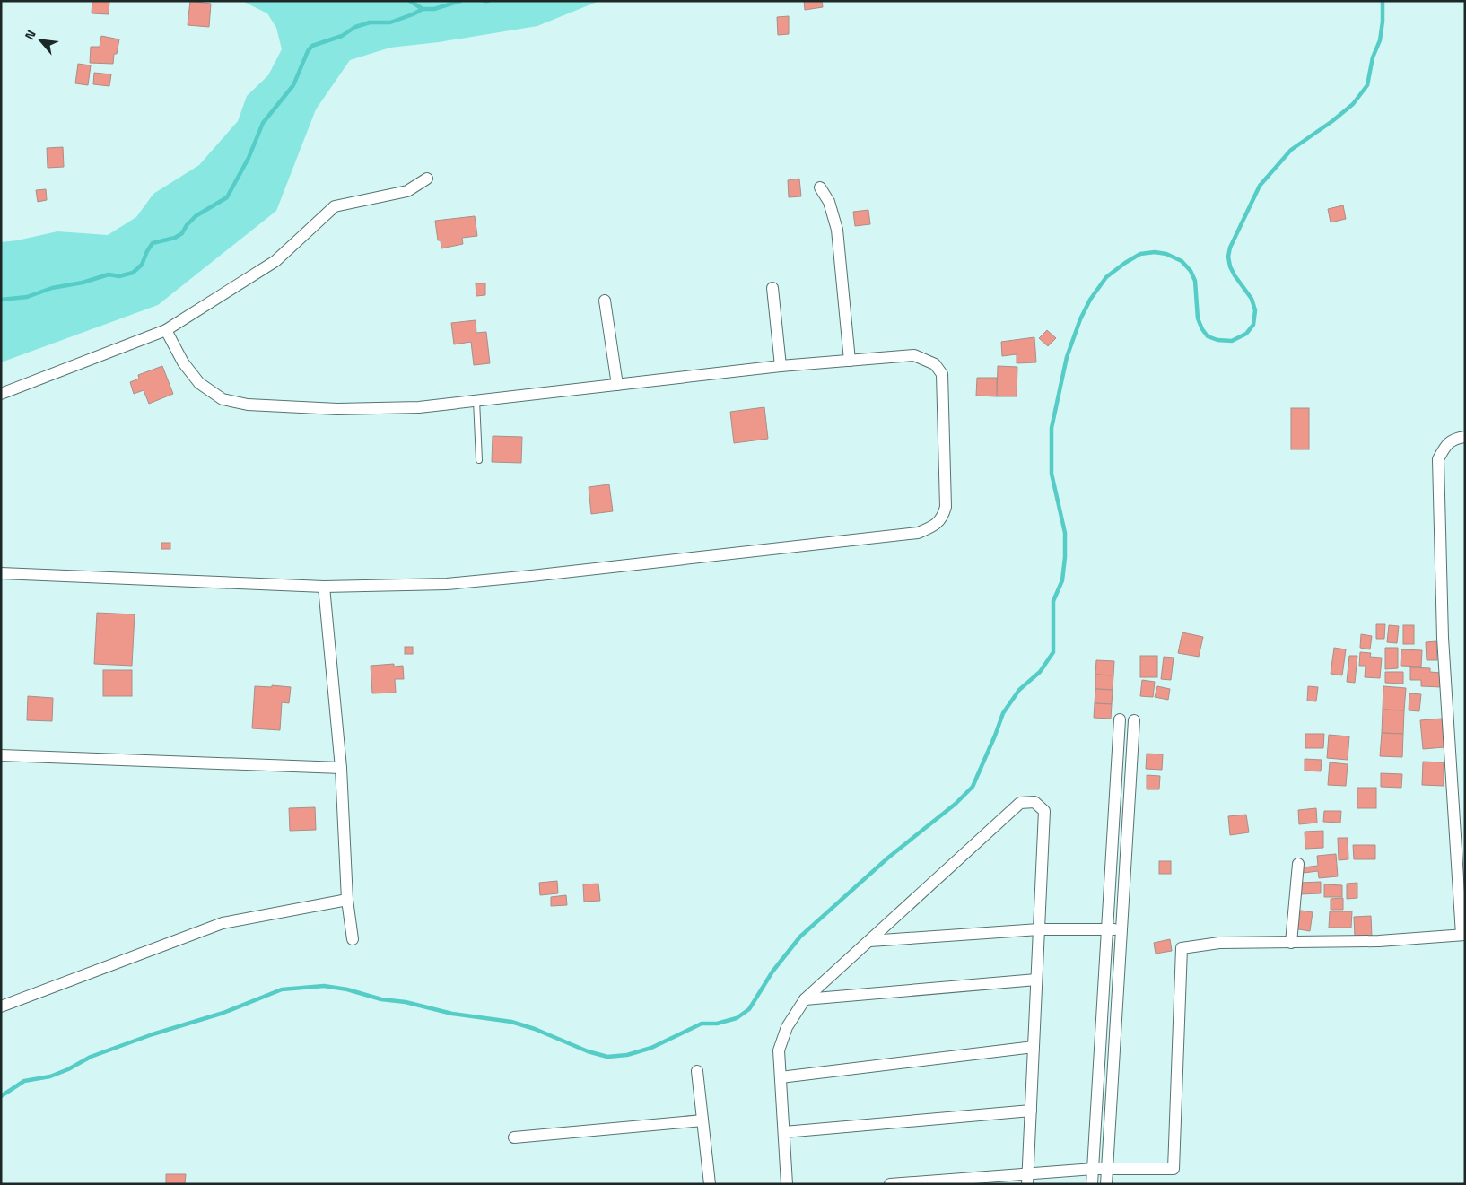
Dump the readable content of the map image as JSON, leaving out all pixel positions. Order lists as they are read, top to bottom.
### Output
{
  "north": "top left"
}
